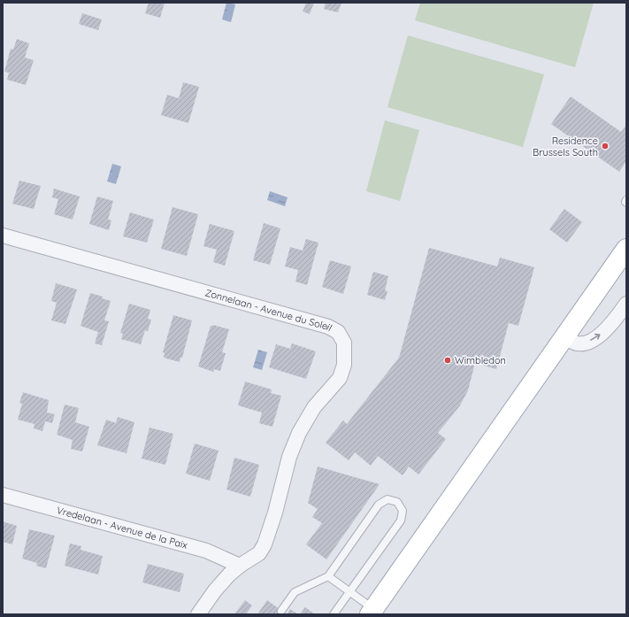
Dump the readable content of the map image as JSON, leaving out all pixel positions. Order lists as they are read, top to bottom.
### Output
{
  "streets": {
    "street": ["Zonnelaan - Avenue du Soleil", "Vredelaan - Avenue de la Paix"]
  },
  "crossings": [
    ["Zonnelaan - Avenue du Soleil", "Vredelaan - Avenue de la Paix"]
  ],
  "places": ["Residence Brussels South", "Wimbledon"]
}
